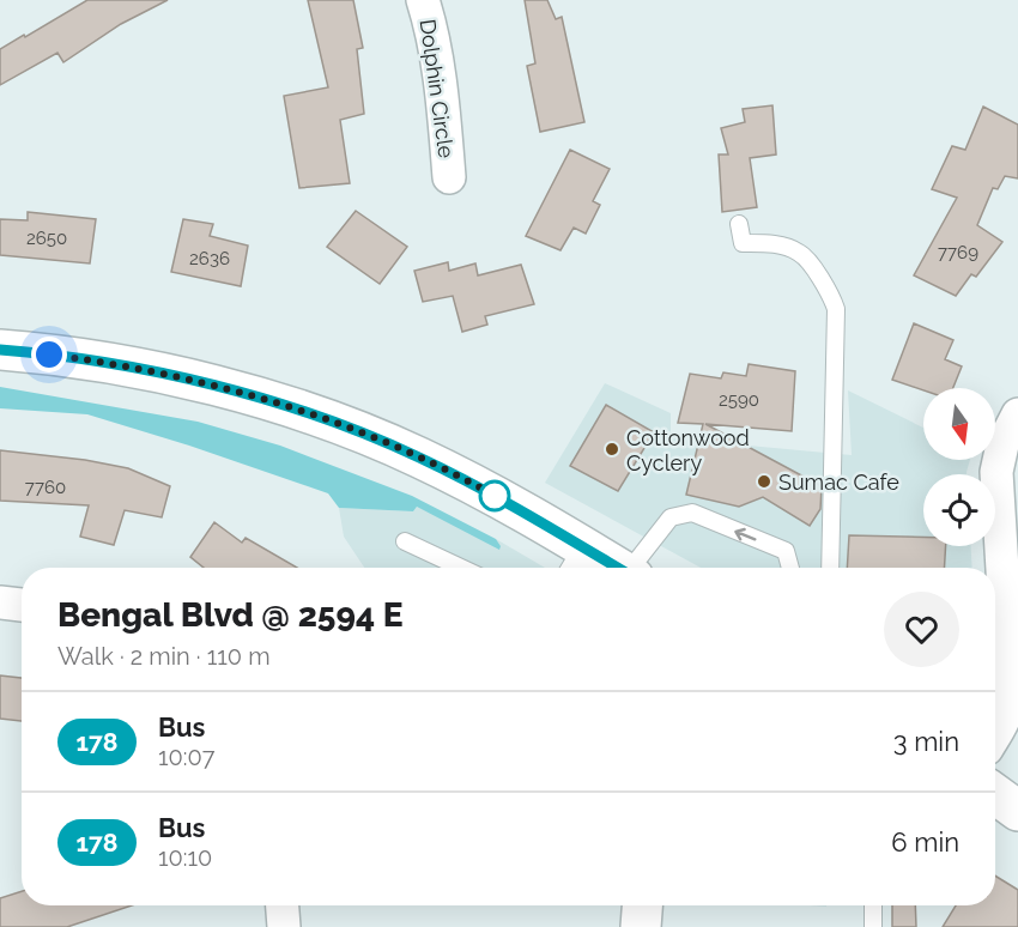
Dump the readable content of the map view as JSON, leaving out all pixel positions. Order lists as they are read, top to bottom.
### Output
{
  "streets": {
    "street": ["Dolphin Circle"]
  },
  "places": ["Cottonwood Cyclery", "Sumac Cafe"],
  "lines": ["bus line 178"],
  "house_numbers": [
    "2650",
    "7769",
    "2636",
    "2590",
    "7760"
  ],
  "north": "bottom",
  "page": {
    "heading": ["Bengal Blvd @ 2594 E", "Walk · 2 min · 110 m"],
    "list": [
      {
        "mark": "178",
        "name": "Bus",
        "note": "10:07",
        "value": "3 min"
      },
      {
        "mark": "178",
        "name": "Bus",
        "note": "10:10",
        "value": "6 min"
      }
    ]
  }
}
